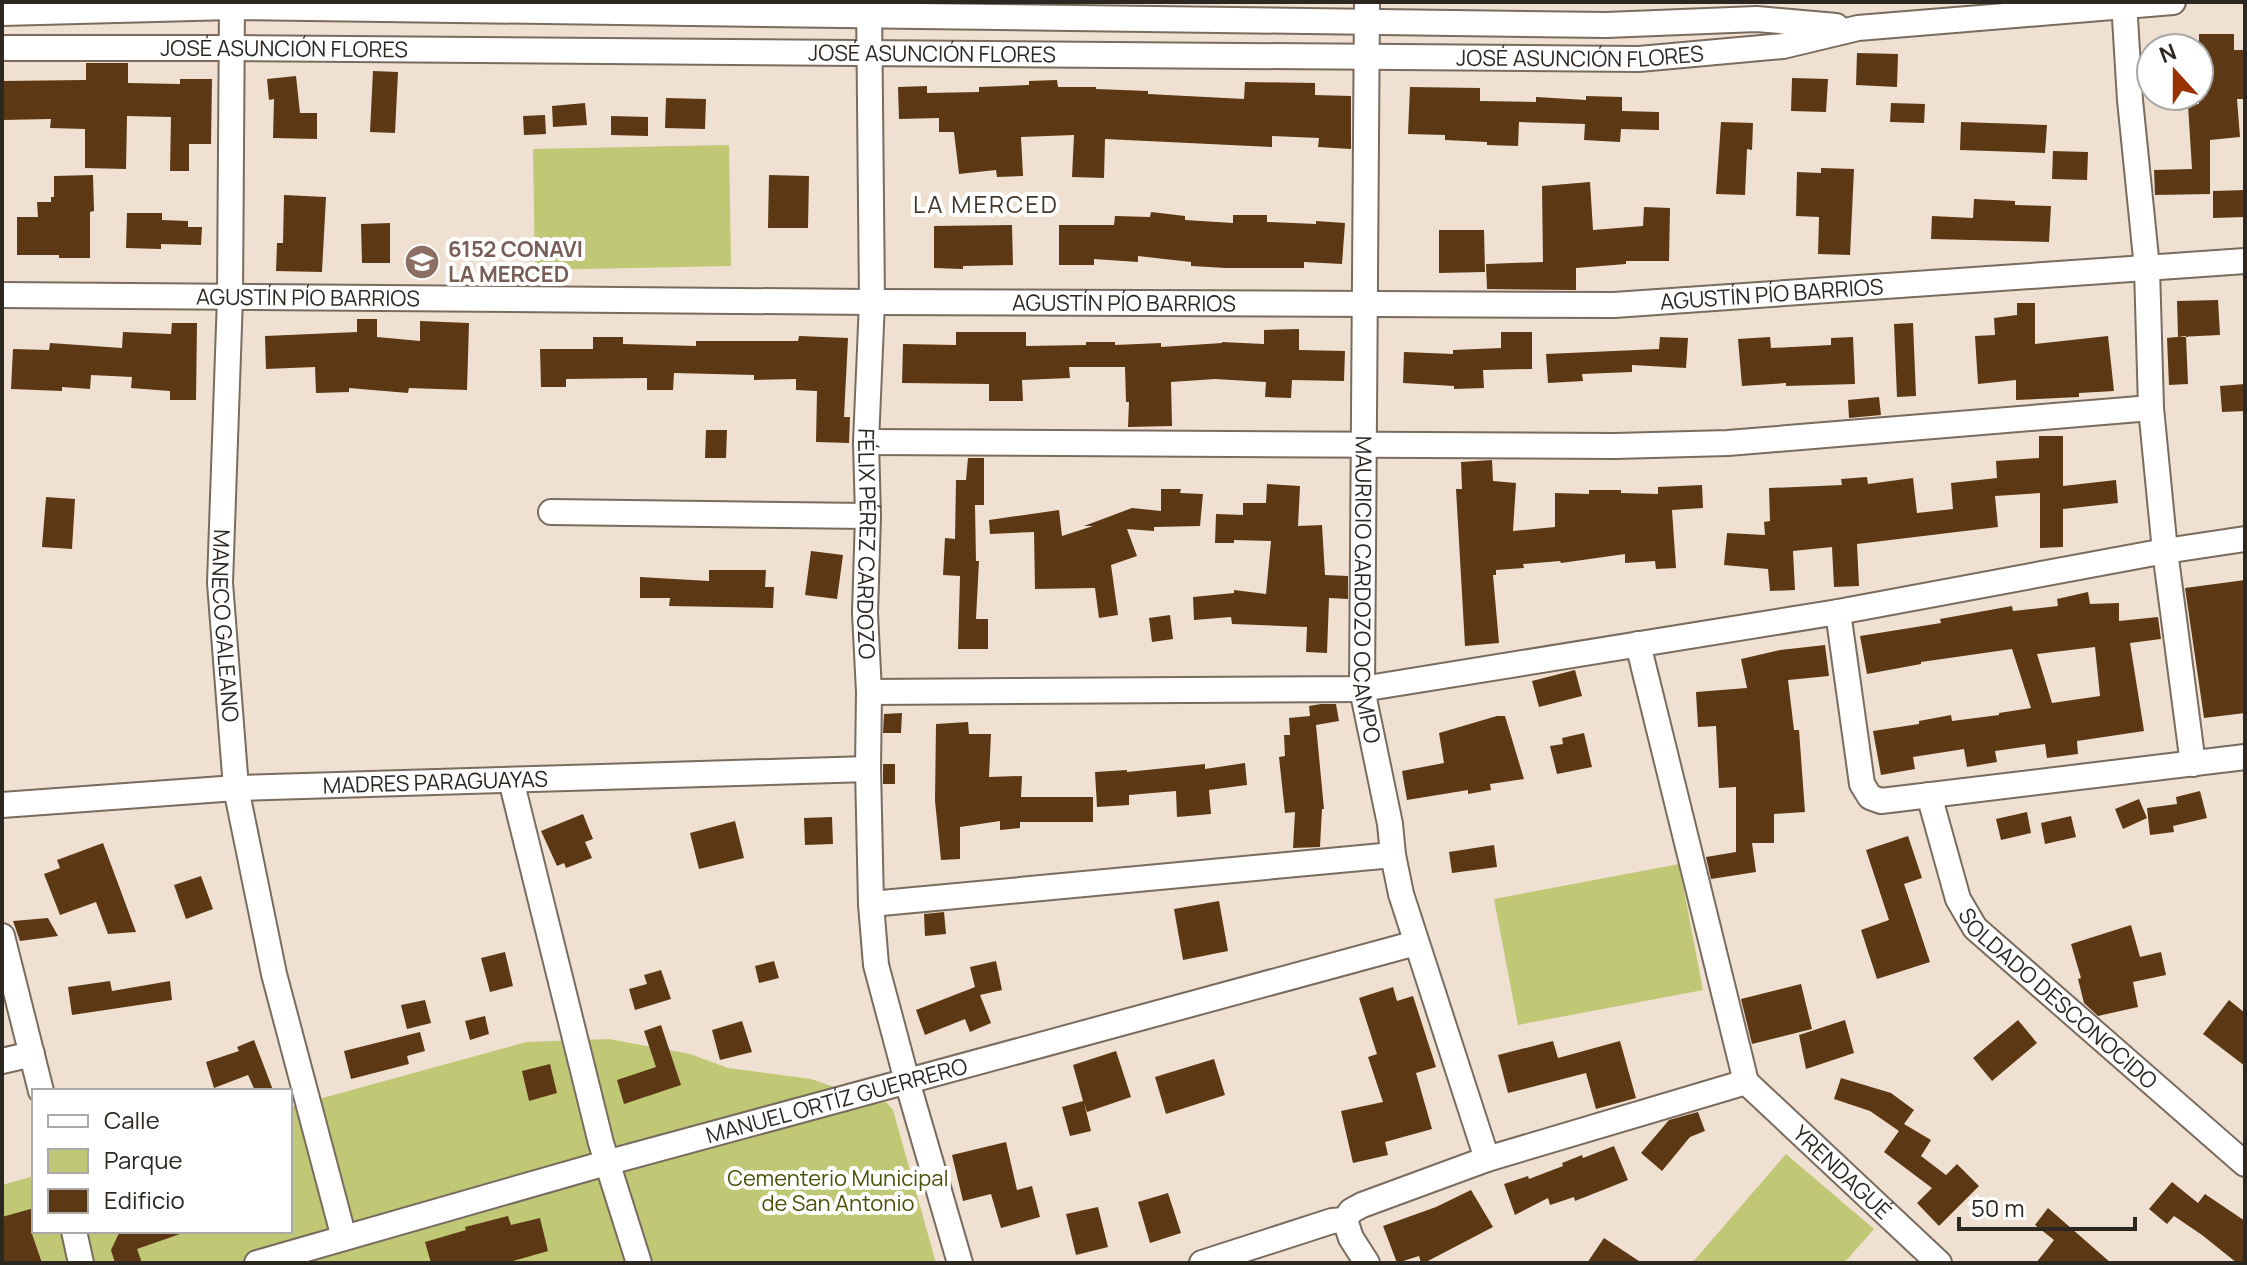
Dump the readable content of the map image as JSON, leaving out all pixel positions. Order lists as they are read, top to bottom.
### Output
{
  "streets": {
    "street": [
      "JOSÉ ASUNCIÓN FLORES",
      "AGUSTÍN PÍO BARRIOS",
      "FÉLIX PÉREZ CARDOZO",
      "MAURICIO CARDOZO OCAMPO",
      "MANECO GALEANO",
      "MADRES PARAGUAYAS",
      "SOLDADO DESCONOCIDO",
      "MANUEL ORTÍZ GUERRERO",
      "YRENDAGUÉ"
    ]
  },
  "crossings": [
    ["JOSÉ ASUNCIÓN FLORES", "FÉLIX PÉREZ CARDOZO"],
    ["JOSÉ ASUNCIÓN FLORES", "MAURICIO CARDOZO OCAMPO"],
    ["JOSÉ ASUNCIÓN FLORES", "MANECO GALEANO"],
    ["AGUSTÍN PÍO BARRIOS", "FÉLIX PÉREZ CARDOZO"],
    ["AGUSTÍN PÍO BARRIOS", "MAURICIO CARDOZO OCAMPO"],
    ["AGUSTÍN PÍO BARRIOS", "MANECO GALEANO"],
    ["FÉLIX PÉREZ CARDOZO", "MADRES PARAGUAYAS"],
    ["FÉLIX PÉREZ CARDOZO", "MANUEL ORTÍZ GUERRERO"],
    ["MAURICIO CARDOZO OCAMPO", "MANUEL ORTÍZ GUERRERO"],
    ["MANECO GALEANO", "MADRES PARAGUAYAS"],
    ["MANECO GALEANO", "MANUEL ORTÍZ GUERRERO"]
  ],
  "districts": ["LA MERCED"],
  "parks": ["Cementerio Municipal de San Antonio"],
  "places": {
    "school or university": ["6152 CONAVI LA MERCED"]
  },
  "legend": ["Calle", "Parque", "Edificio"],
  "scale_bar": "50 m",
  "north": "top"
}
